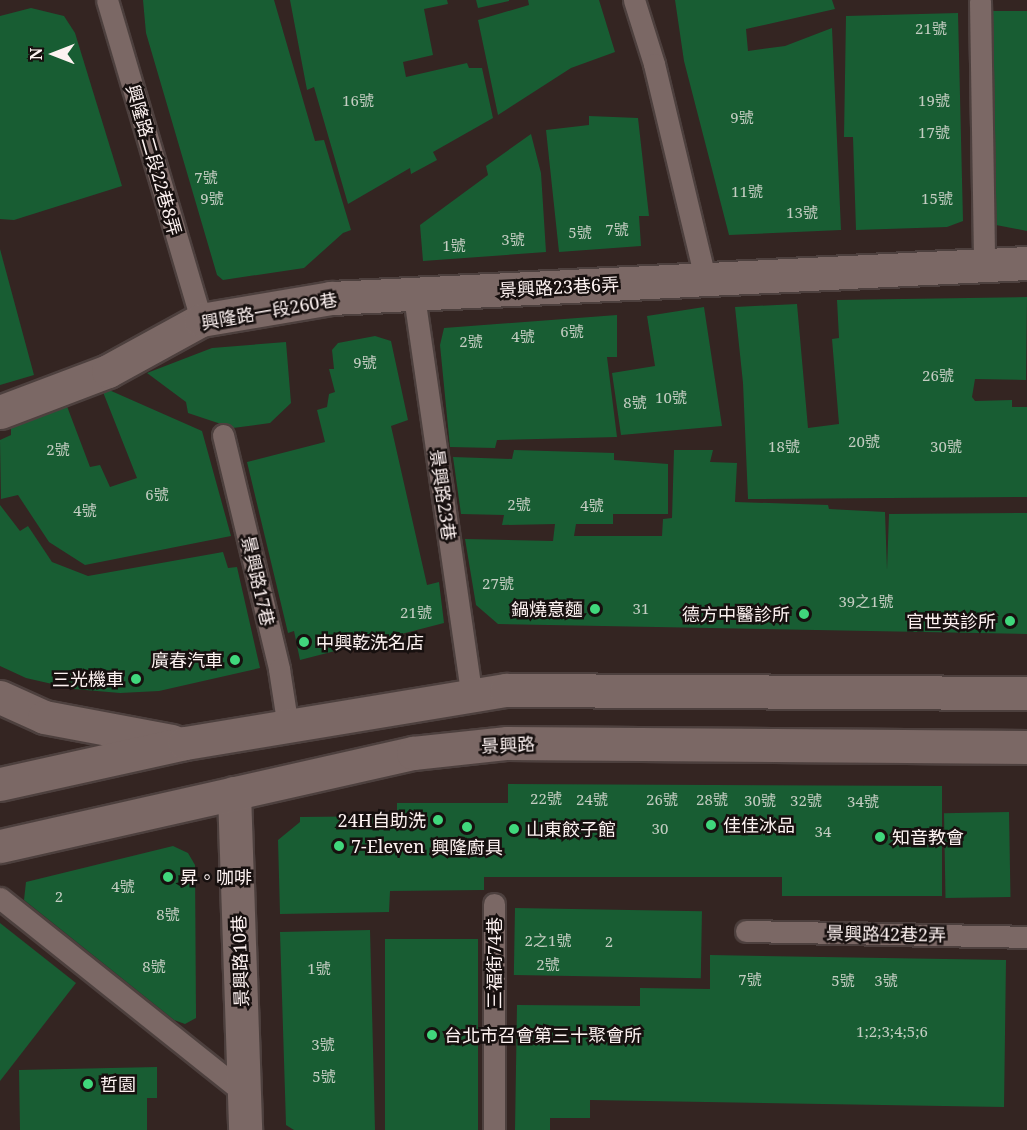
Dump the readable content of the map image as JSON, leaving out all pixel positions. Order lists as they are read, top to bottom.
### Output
{
  "streets": {
    "street": [
      "景興路23巷6弄",
      "興隆路一段260巷",
      "景興路",
      "景興路10巷"
    ],
    "lane": [
      "興隆路二段22巷8弄",
      "景興路23巷",
      "景興路17巷",
      "景興路42巷2弄",
      "三福街74巷"
    ]
  },
  "crossings": [
    ["興隆路二段22巷8弄", "興隆路一段260巷"],
    ["景興路23巷6弄", "興隆路一段260巷"],
    ["景興路23巷6弄", "景興路23巷"],
    ["興隆路一段260巷", "景興路23巷"],
    ["景興路", "景興路10巷"]
  ],
  "places": [
    "鍋燒意麵",
    "德方中醫診所",
    "官世英診所",
    "中興乾洗名店",
    "廣春汽車",
    "三光機車",
    "24H自助洗",
    "佳佳冰品",
    "興隆廚具",
    "山東餃子館",
    "知音教會",
    "7-Eleven",
    "昇。咖啡",
    "台北市召會第三十聚會所",
    "哲園"
  ],
  "house_numbers": [
    "21號",
    "16號",
    "19號",
    "9號",
    "17號",
    "7號",
    "11號",
    "9號",
    "15號",
    "13號",
    "7號",
    "5號",
    "3號",
    "1號",
    "6號",
    "4號",
    "2號",
    "9號",
    "26號",
    "10號",
    "8號",
    "20號",
    "18號",
    "30號",
    "2號",
    "6號",
    "2號",
    "4號",
    "4號",
    "27號",
    "39之1號",
    "31",
    "21號",
    "22號",
    "24號",
    "26號",
    "28號",
    "30號",
    "32號",
    "34號",
    "30",
    "34",
    "4號",
    "2",
    "8號",
    "2之1號",
    "2",
    "2號",
    "8號",
    "1號",
    "7號",
    "5號",
    "3號",
    "1;2;3;4;5;6",
    "3號",
    "5號"
  ],
  "north": "left"
}
